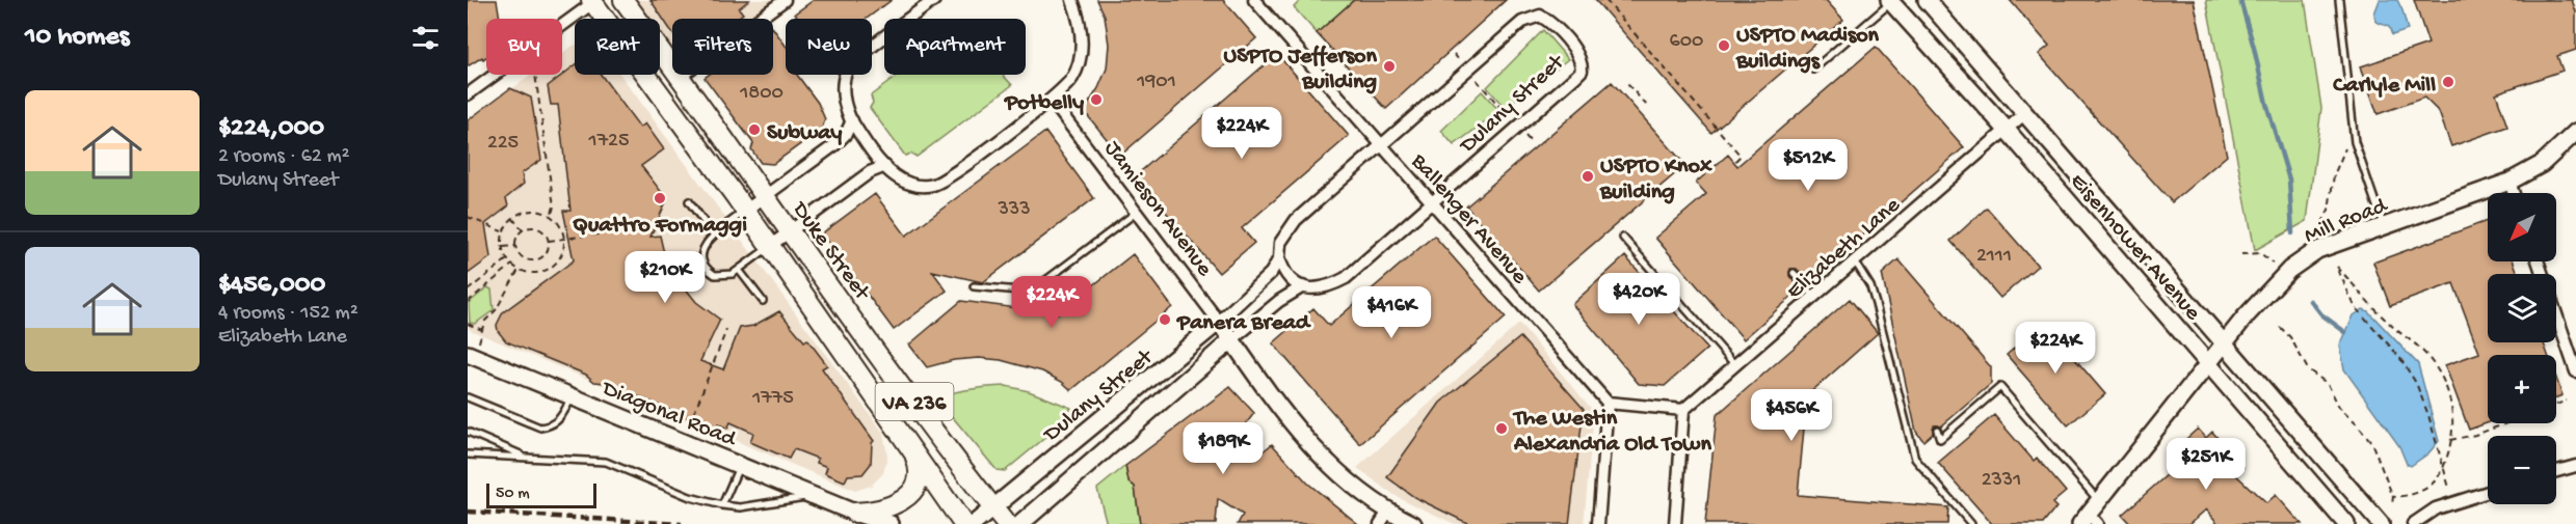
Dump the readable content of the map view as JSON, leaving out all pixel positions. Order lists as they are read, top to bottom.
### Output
{
  "streets": {
    "main road": [
      "Dulany Street",
      "Jamieson Avenue",
      "Mill Road",
      "Eisenhower Avenue",
      "Duke Street",
      "VA 236",
      "Diagonal Road"
    ],
    "street": ["Ballenger Avenue", "Elizabeth Lane"]
  },
  "crossings": [
    ["Dulany Street", "Jamieson Avenue"],
    ["Dulany Street", "Ballenger Avenue"],
    ["Dulany Street", "Duke Street"],
    ["Mill Road", "Eisenhower Avenue"],
    ["Eisenhower Avenue", "Elizabeth Lane"]
  ],
  "places": [
    "USPTO Madison Buildings",
    "USPTO Jefferson Building",
    "Carlyle Mill",
    "Potbelly",
    "Subway",
    "USPTO Knox Building",
    "Quattro Formaggi",
    "Panera Bread",
    "The Westin Alexandria Old Town"
  ],
  "house_numbers": [
    "600",
    "1901",
    "1800",
    "1725",
    "225",
    "333",
    "2111",
    "1775",
    "2331"
  ],
  "scale_bar": "50 m",
  "north": "bottom left",
  "page": {
    "heading": "10 homes",
    "chip": [
      "Buy",
      "Rent",
      "Filters",
      "New",
      "Apartment"
    ],
    "list": [
      {
        "name": "$224,000",
        "note": "2 rooms · 62 m² · Dulany Street"
      },
      {
        "name": "$456,000",
        "note": "4 rooms · 152 m² · Elizabeth Lane"
      }
    ],
    "price": [
      "$224K",
      "$512K",
      "$210K",
      "$420K",
      "$224K",
      "$416K",
      "$224K",
      "$456K",
      "$189K",
      "$251K"
    ],
    "map_buttons": ["+", "−"],
    "scale": "50 m"
  }
}
